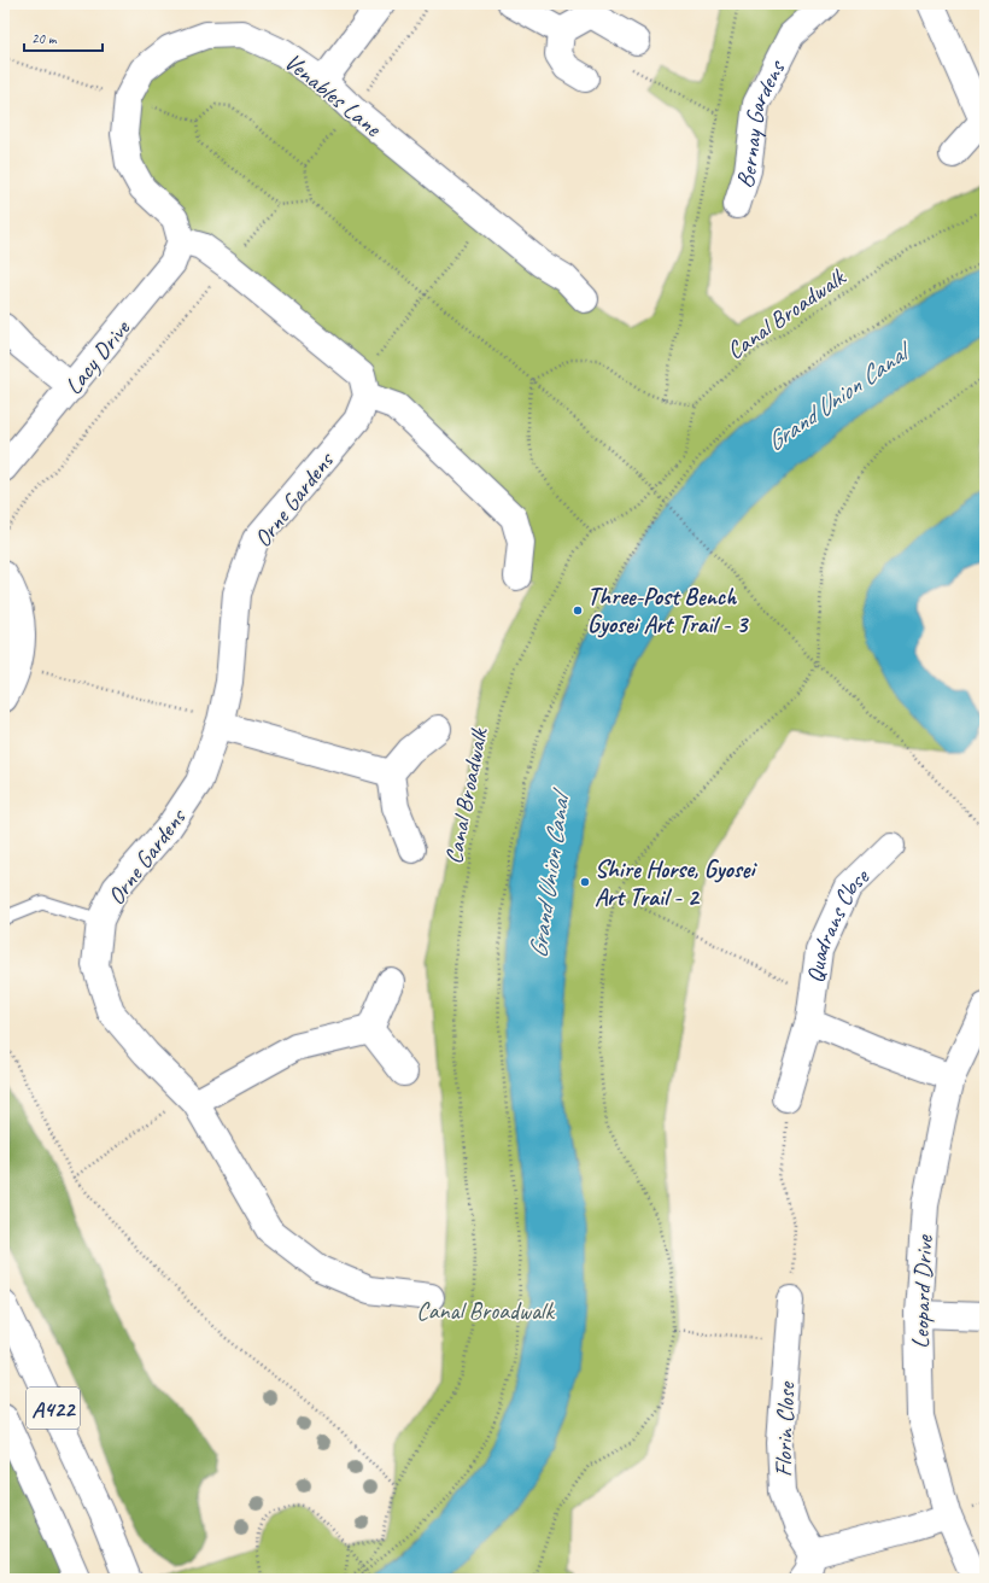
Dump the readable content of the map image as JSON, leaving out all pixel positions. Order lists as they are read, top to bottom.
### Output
{
  "streets": {
    "street": [
      "Venables Lane",
      "Bernay Gardens",
      "Lacy Drive",
      "Orne Gardens",
      "Quadrans Close",
      "Leopard Drive",
      "A422",
      "Florin Close"
    ],
    "path": ["Canal Broadwalk"]
  },
  "crossings": [
    ["Venables Lane", "Lacy Drive"],
    ["Quadrans Close", "Leopard Drive"]
  ],
  "water": ["Grand Union Canal"],
  "parks": ["Canal Broadwalk"],
  "places": ["Three-Post Bench Gyosei Art Trail - 3", "Shire Horse, Gyosei Art Trail - 2"],
  "scale_bar": "20 m"
}
